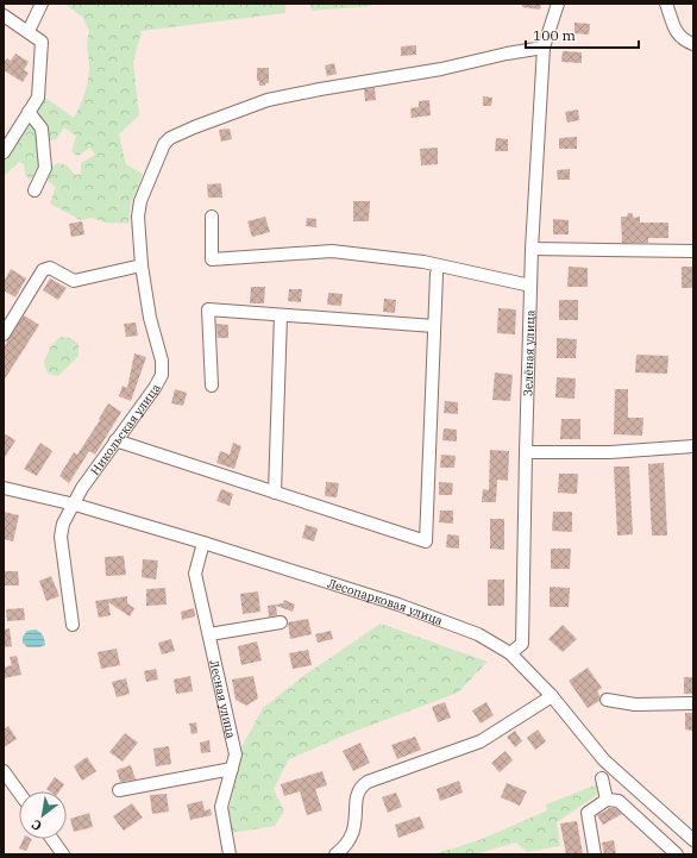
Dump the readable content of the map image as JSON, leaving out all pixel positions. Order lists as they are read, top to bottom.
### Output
{
  "streets": {
    "street": [
      "Зелёная улица",
      "Никольская улица",
      "Лесопарковая улица",
      "Лесная улица"
    ]
  },
  "crossings": [
    ["Зелёная улица", "Никольская улица"],
    ["Зелёная улица", "Лесопарковая улица"],
    ["Никольская улица", "Лесопарковая улица"],
    ["Лесопарковая улица", "Лесная улица"]
  ],
  "scale_bar": "100 m",
  "north": "bottom left"
}
